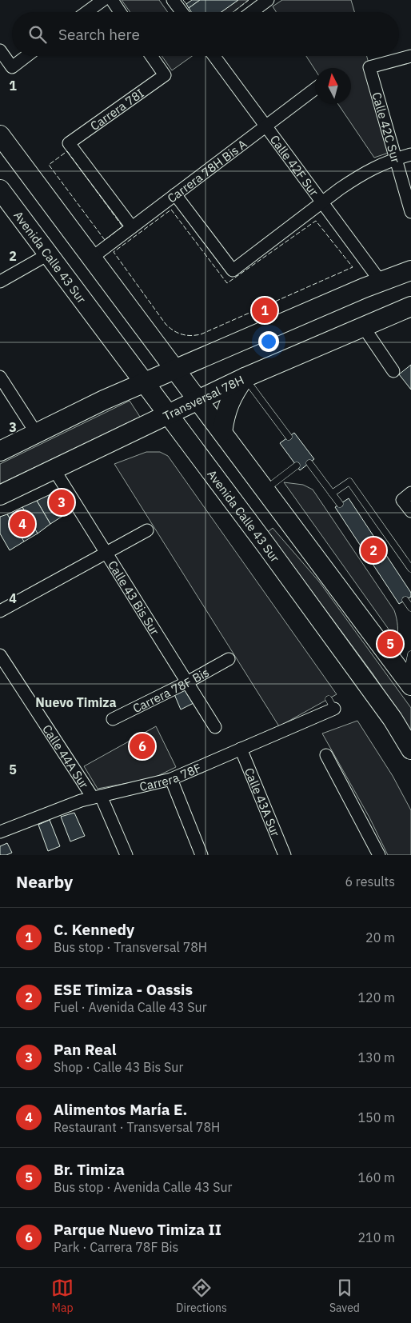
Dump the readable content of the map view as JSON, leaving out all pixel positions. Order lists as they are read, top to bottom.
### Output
{
  "streets": {
    "main road": ["Avenida Calle 43 Sur", "Transversal 78H"],
    "street": [
      "Carrera 78I",
      "Calle 42C Sur",
      "Calle 42F Sur",
      "Carrera 78H Bis A",
      "Calle 43 Bis Sur",
      "Carrera 78F Bis",
      "Calle 44A Sur",
      "Carrera 78F",
      "Calle 43A Sur"
    ]
  },
  "crossings": [
    ["Carrera 78I", "Carrera 78H Bis A"],
    ["Calle 42F Sur", "Carrera 78H Bis A"],
    ["Avenida Calle 43 Sur", "Transversal 78H"],
    ["Transversal 78H", "Calle 43 Bis Sur"],
    ["Calle 43 Bis Sur", "Carrera 78F Bis"],
    ["Calle 44A Sur", "Carrera 78F"],
    ["Carrera 78F", "Calle 43A Sur"]
  ],
  "districts": ["Nuevo Timiza"],
  "north": "top",
  "page": {
    "search": "Search here",
    "pins": [
      "1",
      "3",
      "4",
      "2",
      "5",
      "6"
    ],
    "heading": ["Nearby", "6 results"],
    "list": [
      {
        "mark": "1",
        "name": "C. Kennedy",
        "note": "Bus stop · Transversal 78H",
        "value": "20 m"
      },
      {
        "mark": "2",
        "name": "ESE Timiza - Oassis",
        "note": "Fuel · Avenida Calle 43 Sur",
        "value": "120 m"
      },
      {
        "mark": "3",
        "name": "Pan Real",
        "note": "Shop · Calle 43 Bis Sur",
        "value": "130 m"
      },
      {
        "mark": "4",
        "name": "Alimentos María E.",
        "note": "Restaurant · Transversal 78H",
        "value": "150 m"
      },
      {
        "mark": "5",
        "name": "Br. Timiza",
        "note": "Bus stop · Avenida Calle 43 Sur",
        "value": "160 m"
      },
      {
        "mark": "6",
        "name": "Parque Nuevo Timiza II",
        "note": "Park · Carrera 78F Bis",
        "value": "210 m"
      }
    ],
    "nav": ["Map", "Directions", "Saved"]
  },
  "grid": {
    "rows": [
      "1",
      "2",
      "3",
      "4",
      "5"
    ]
  }
}
